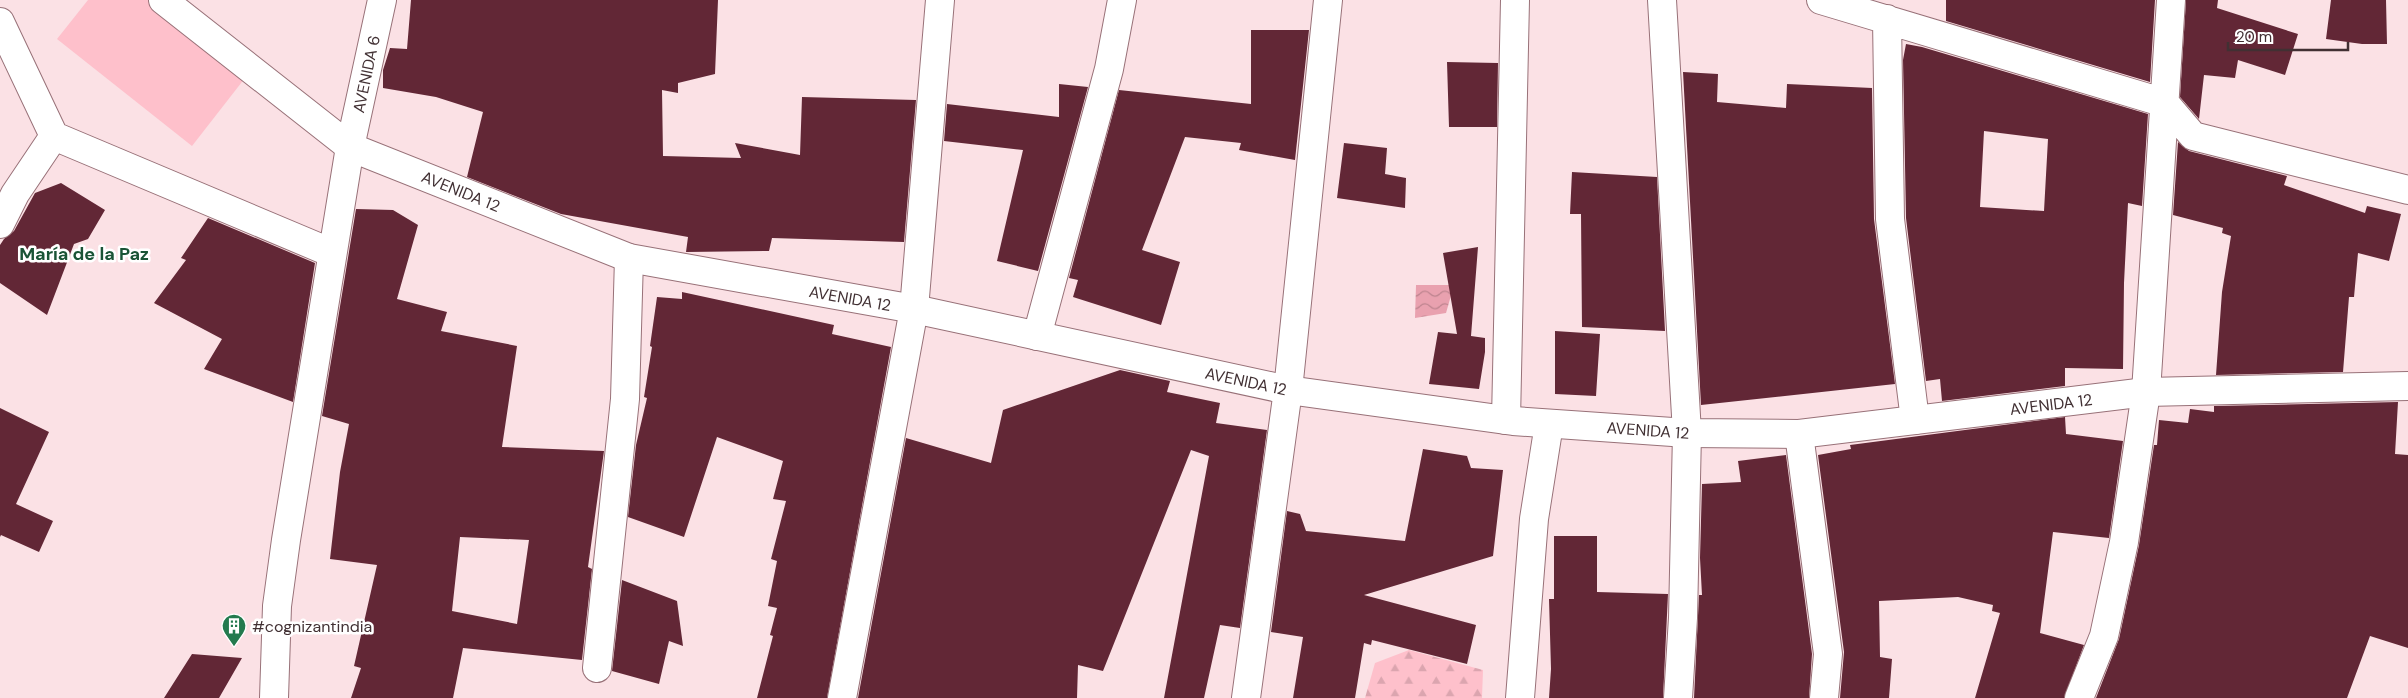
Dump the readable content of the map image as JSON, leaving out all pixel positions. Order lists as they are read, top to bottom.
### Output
{
  "streets": {
    "street": ["AVENIDA 6", "AVENIDA 12"]
  },
  "crossings": [
    ["AVENIDA 6", "AVENIDA 12"]
  ],
  "districts": ["María de la Paz"],
  "places": {
    "building": ["#cognizantindia"]
  },
  "scale_bar": "20 m"
}
